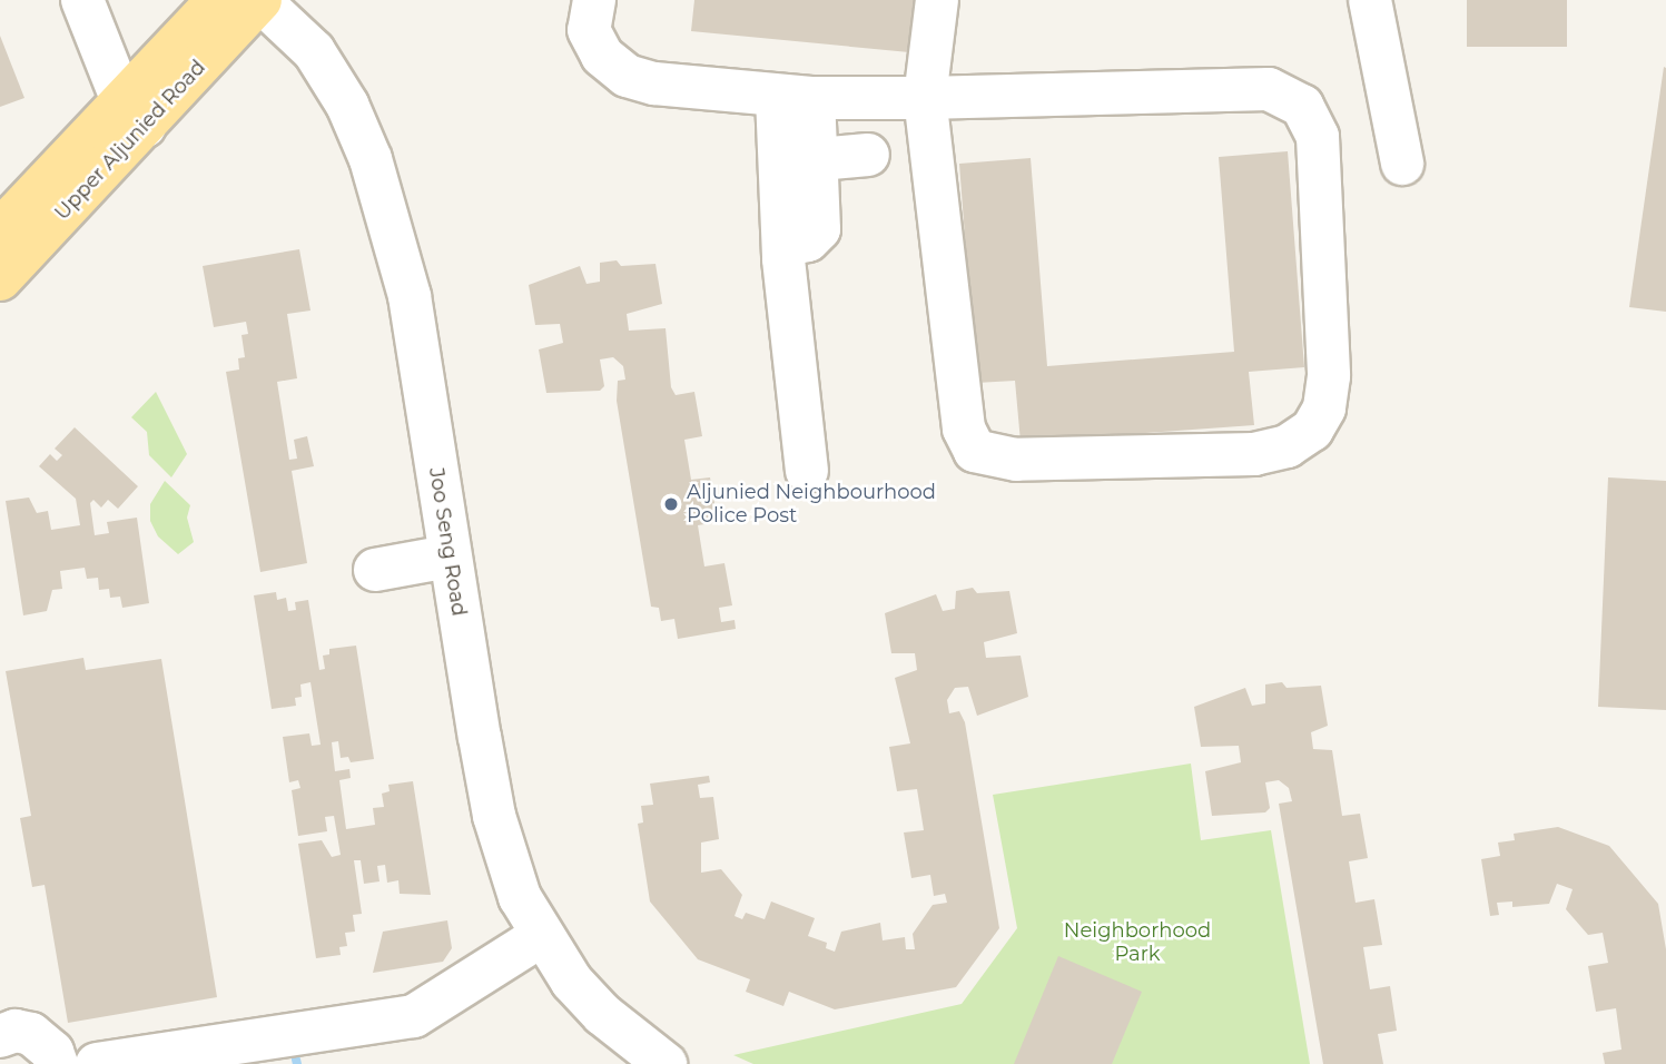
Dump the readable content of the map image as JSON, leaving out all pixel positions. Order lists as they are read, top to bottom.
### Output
{
  "streets": {
    "main road": ["Upper Aljunied Road"],
    "street": ["Joo Seng Road"]
  },
  "crossings": [
    ["Upper Aljunied Road", "Joo Seng Road"]
  ],
  "parks": ["Neighborhood Park"],
  "places": ["Aljunied Neighbourhood Police Post"]
}
